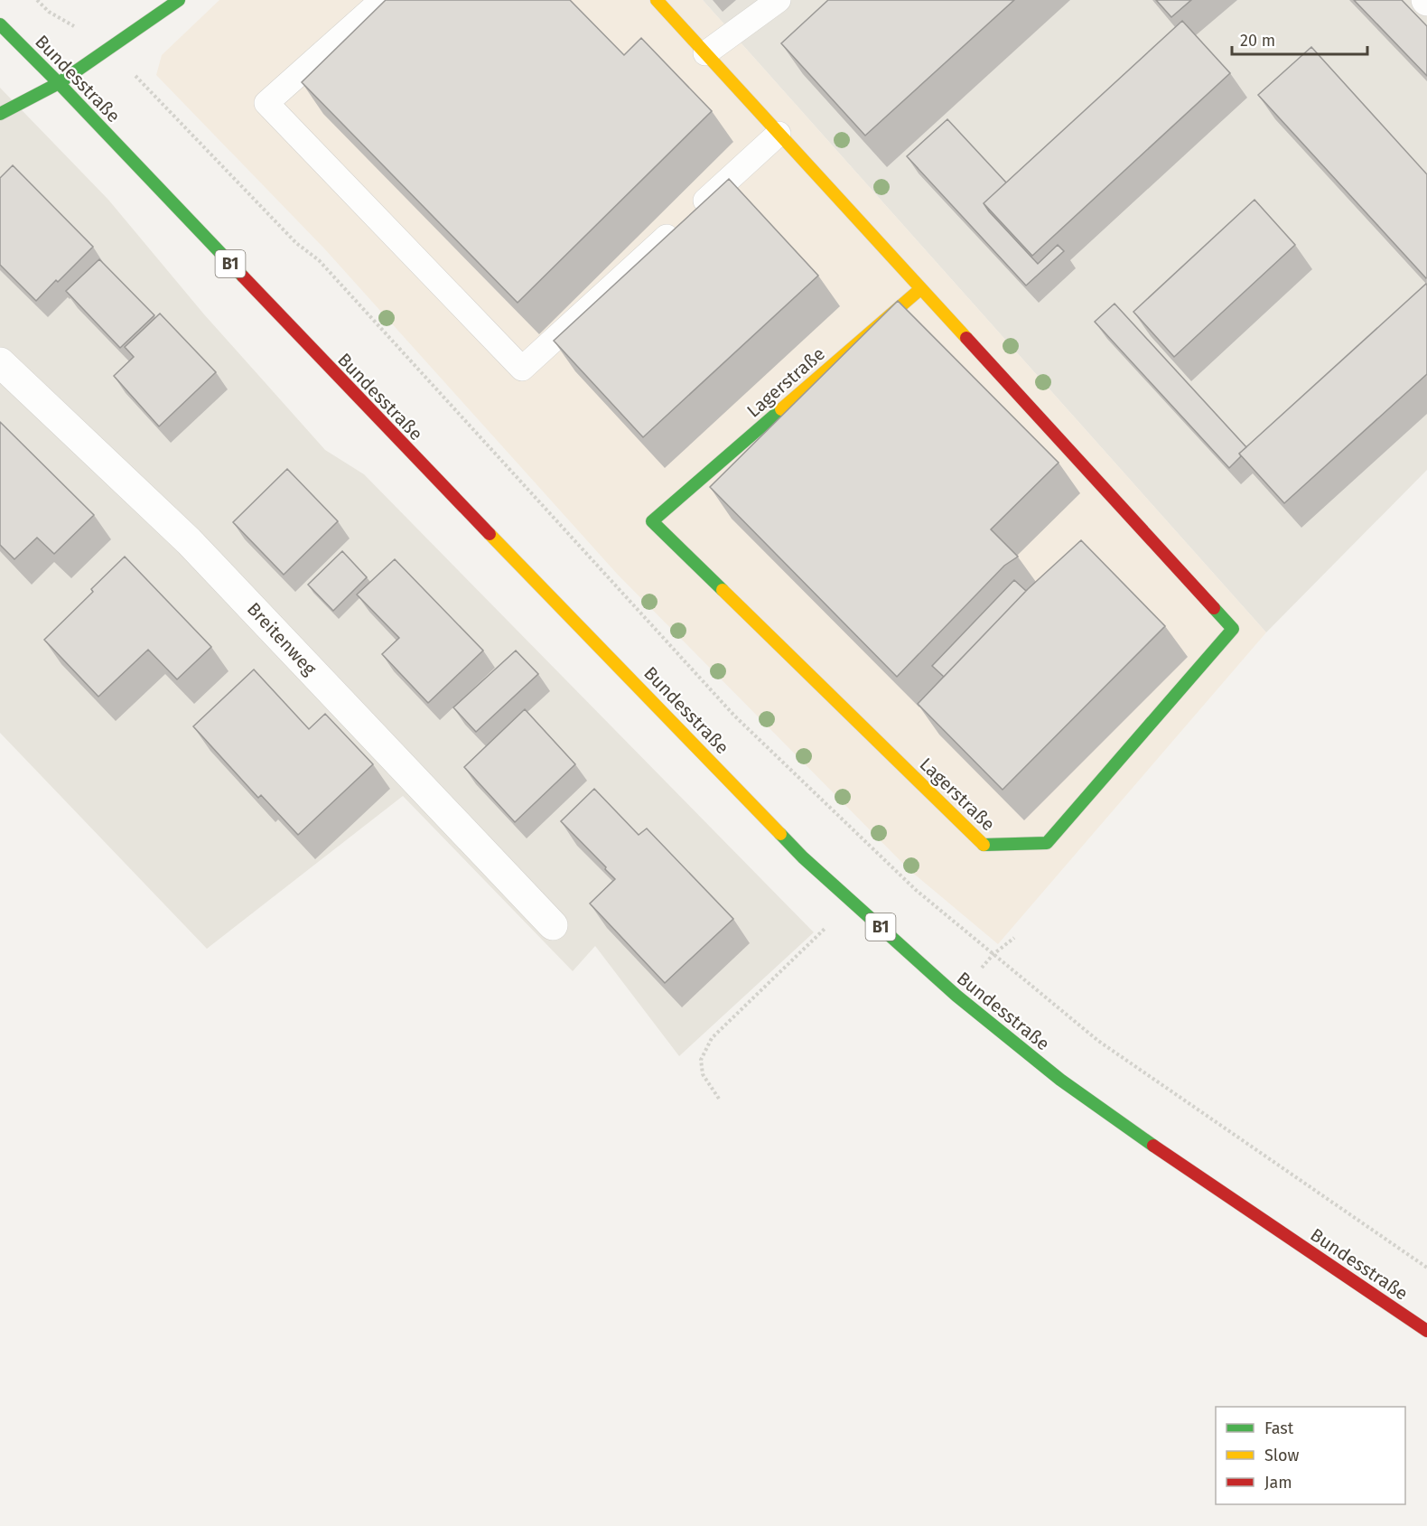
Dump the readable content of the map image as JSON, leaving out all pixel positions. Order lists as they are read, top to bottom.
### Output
{
  "streets": {
    "street": [
      "Bundesstraße",
      "B1",
      "Lagerstraße",
      "Breitenweg"
    ]
  },
  "legend": ["Fast", "Slow", "Jam"],
  "scale_bar": "20 m"
}
